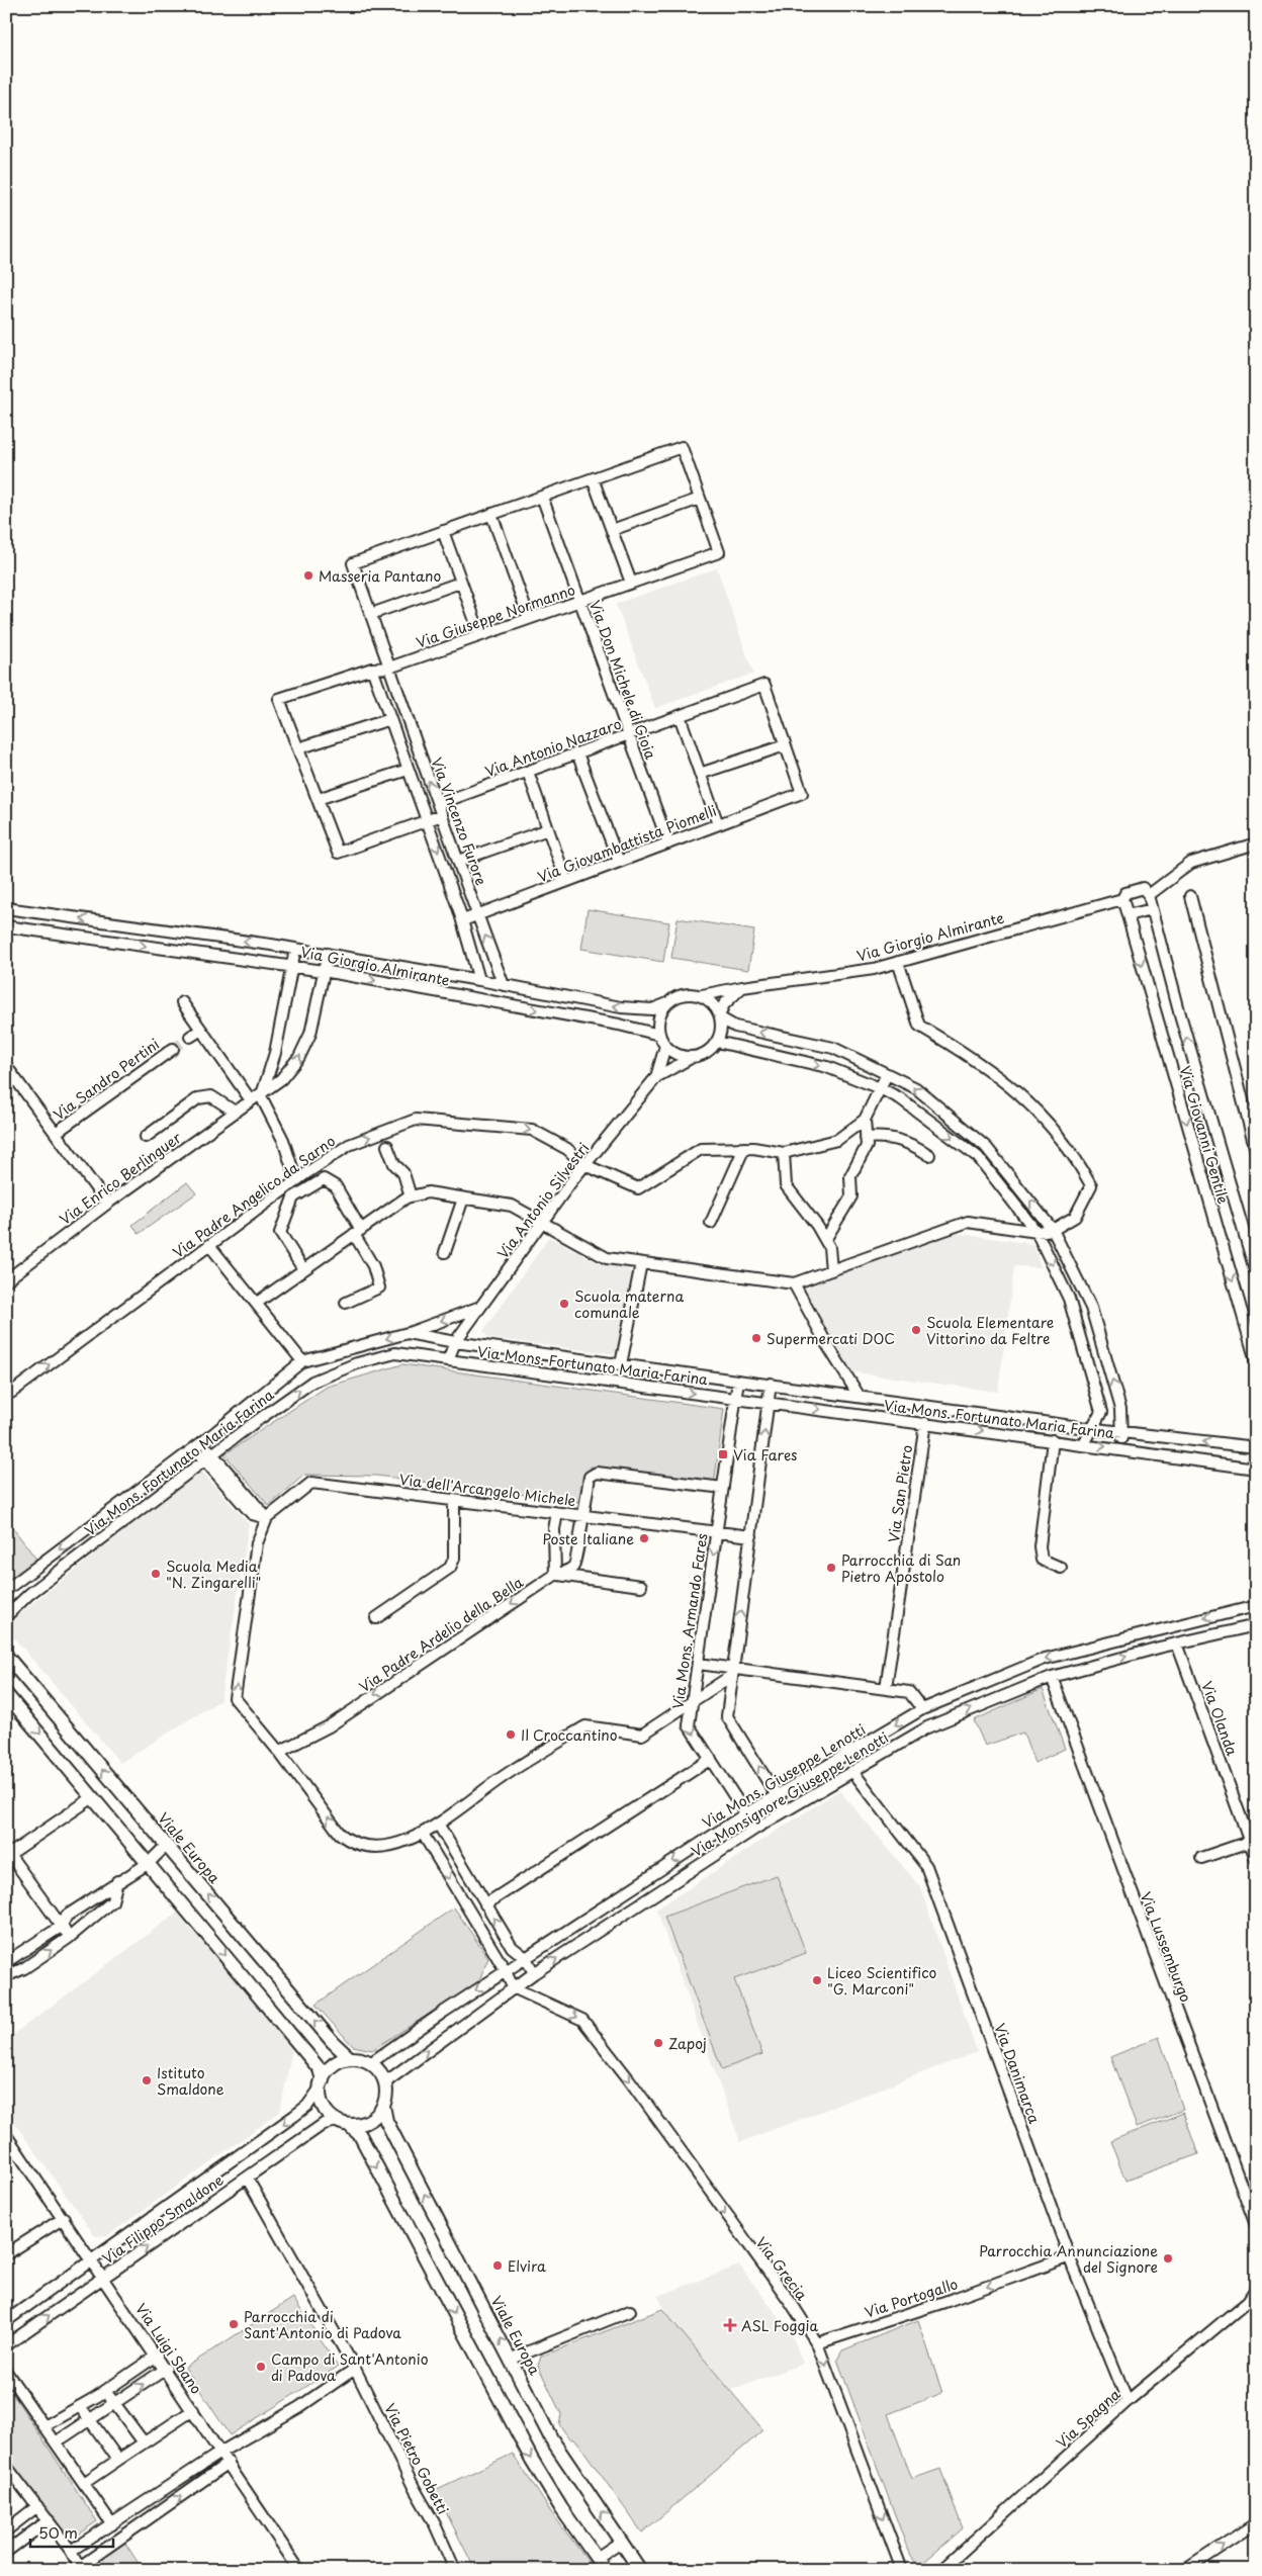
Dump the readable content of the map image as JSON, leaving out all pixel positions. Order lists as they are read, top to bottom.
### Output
{
  "streets": {
    "street": [
      "Via Giuseppe Normanno",
      "Via Don Michele di Gioia",
      "Via Antonio Nazzaro",
      "Via Vincenzo Furore",
      "Via Giovambattista Piomelli",
      "Via Giorgio Almirante",
      "Via Sandro Pertini",
      "Via Giovanni Gentile",
      "Via Enrico Berlinguer",
      "Via Padre Angelico da Sarno",
      "Via Antonio Silvestri",
      "Via Mons. Fortunato Maria Farina",
      "Via dell'Arcangelo Michele",
      "Via San Pietro",
      "Via Mons. Armando Fares",
      "Via Padre Ardelio della Bella",
      "Via Olanda",
      "Via Mons. Giuseppe Lenotti",
      "Via Monsignore Giuseppe Lenotti",
      "Viale Europa",
      "Via Lussemburgo",
      "Via Danimarca",
      "Via Filippo Smaldone",
      "Via Grecia",
      "Via Portogallo",
      "Via Luigi Sbano",
      "Via Spagna",
      "Via Pietro Gobetti"
    ]
  },
  "crossings": [
    ["Via Giuseppe Normanno", "Via Don Michele di Gioia"],
    ["Via Giuseppe Normanno", "Via Vincenzo Furore"],
    ["Via Don Michele di Gioia", "Via Antonio Nazzaro"],
    ["Via Don Michele di Gioia", "Via Giovambattista Piomelli"],
    ["Via Antonio Nazzaro", "Via Vincenzo Furore"],
    ["Via Antonio Nazzaro", "Via Giovambattista Piomelli"],
    ["Via Vincenzo Furore", "Via Giovambattista Piomelli"],
    ["Via Vincenzo Furore", "Via Giorgio Almirante"],
    ["Via Giorgio Almirante", "Via Giovanni Gentile"],
    ["Via Giorgio Almirante", "Via Enrico Berlinguer"],
    ["Via Giorgio Almirante", "Via Antonio Silvestri"],
    ["Via Sandro Pertini", "Via Enrico Berlinguer"],
    ["Via Padre Angelico da Sarno", "Via Antonio Silvestri"],
    ["Via Antonio Silvestri", "Via Mons. Fortunato Maria Farina"],
    ["Via Mons. Fortunato Maria Farina", "Via San Pietro"],
    ["Via Mons. Fortunato Maria Farina", "Via Mons. Armando Fares"],
    ["Via dell'Arcangelo Michele", "Via Mons. Armando Fares"],
    ["Via dell'Arcangelo Michele", "Via Padre Ardelio della Bella"],
    ["Via Mons. Armando Fares", "Via Mons. Giuseppe Lenotti"],
    ["Via Mons. Armando Fares", "Via Monsignore Giuseppe Lenotti"],
    ["Via Olanda", "Via Monsignore Giuseppe Lenotti"],
    ["Via Mons. Giuseppe Lenotti", "Via Monsignore Giuseppe Lenotti"],
    ["Via Mons. Giuseppe Lenotti", "Viale Europa"],
    ["Via Mons. Giuseppe Lenotti", "Via Filippo Smaldone"],
    ["Via Monsignore Giuseppe Lenotti", "Viale Europa"],
    ["Via Monsignore Giuseppe Lenotti", "Via Lussemburgo"],
    ["Via Monsignore Giuseppe Lenotti", "Via Danimarca"],
    ["Via Monsignore Giuseppe Lenotti", "Via Filippo Smaldone"],
    ["Via Monsignore Giuseppe Lenotti", "Via Grecia"],
    ["Viale Europa", "Via Filippo Smaldone"],
    ["Via Danimarca", "Via Portogallo"],
    ["Via Danimarca", "Via Spagna"],
    ["Via Filippo Smaldone", "Via Luigi Sbano"],
    ["Via Filippo Smaldone", "Via Pietro Gobetti"],
    ["Via Grecia", "Via Portogallo"]
  ],
  "one_way": [
    "Via Padre Angelico da Sarno",
    "Via Padre Ardelio della Bella",
    "Via Mons. Giuseppe Lenotti",
    "Via Grecia",
    "Via Portogallo"
  ],
  "places": {
    "other": [
      "Masseria Pantano",
      "Scuola materna comunale",
      "Scuola Elementare Vittorino da Feltre",
      "Supermercati DOC",
      "Poste Italiane",
      "Parrocchia di San Pietro Apostolo",
      "Scuola Media \"N. Zingarelli\"",
      "Il Croccantino",
      "Liceo Scientifico \"G. Marconi\"",
      "Zapoj",
      "Istituto Smaldone",
      "Parrocchia Annunciazione del Signore",
      "Elvira",
      "Parrocchia di Sant'Antonio di Padova",
      "Campo di Sant'Antonio di Padova"
    ],
    "transit": ["Via Fares"],
    "health": ["ASL Foggia"]
  },
  "scale_bar": "50 m"
}
